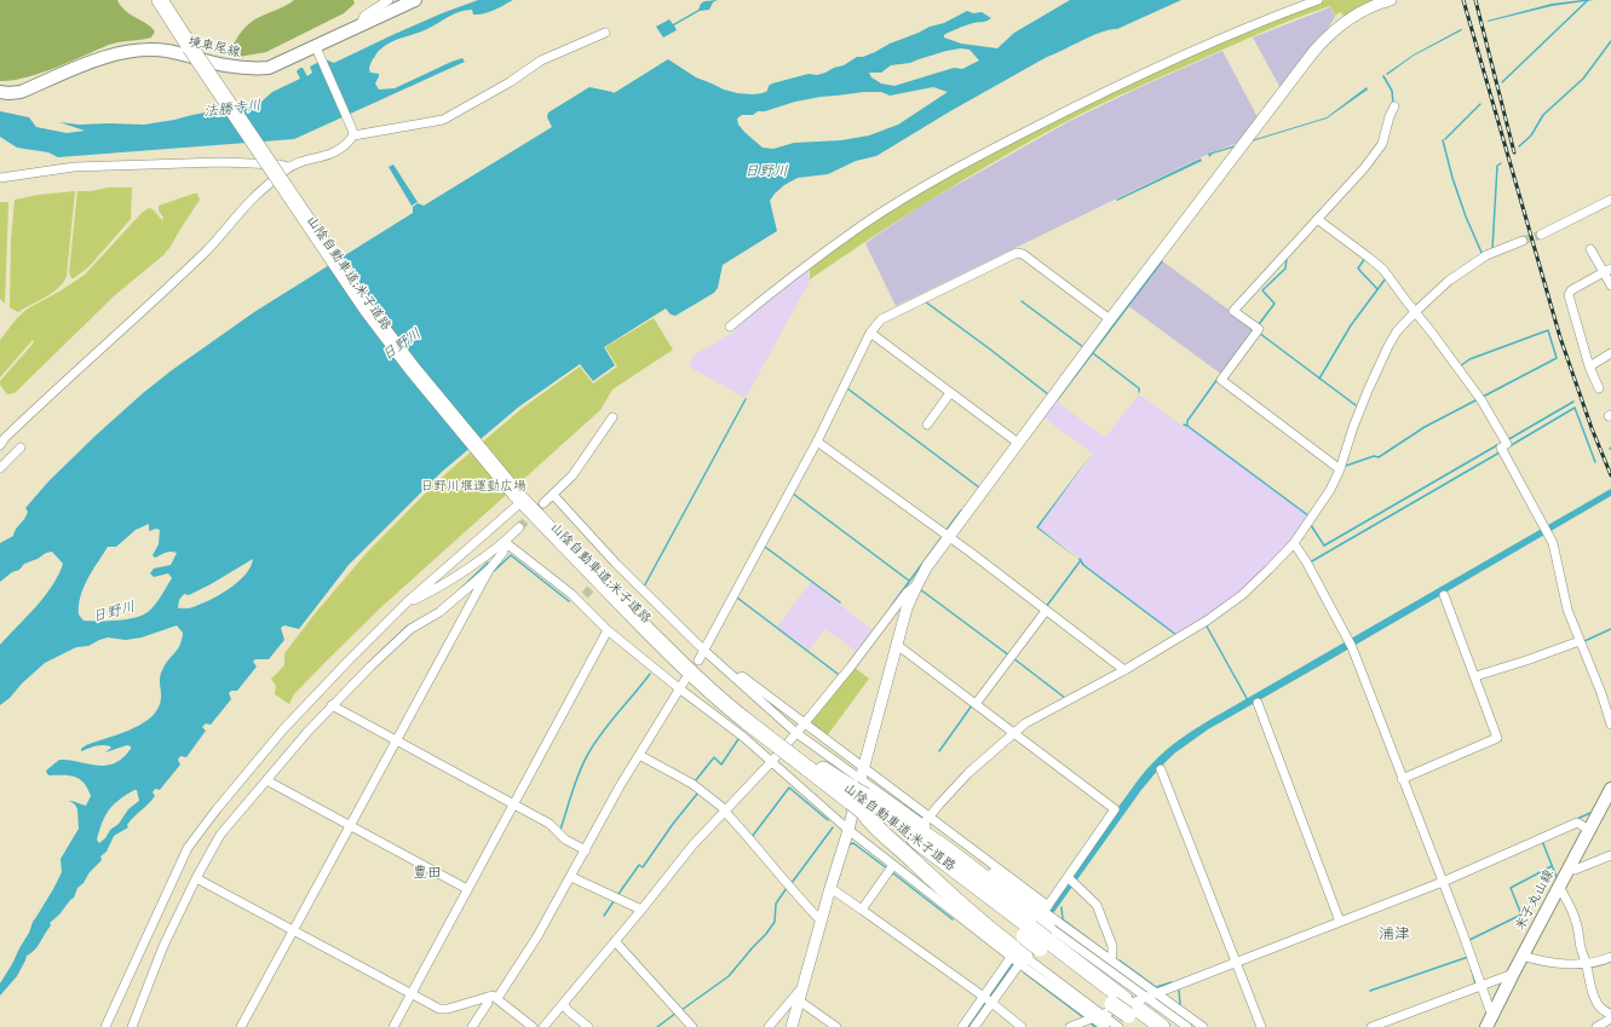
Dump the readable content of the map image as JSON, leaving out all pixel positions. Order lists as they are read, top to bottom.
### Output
{
  "streets": {
    "highway": ["山陰自動車道;米子道路"],
    "main road": ["境車尾線", "米子丸山線"]
  },
  "districts": ["豊田", "浦津"],
  "water": ["法勝寺川", "日野川"],
  "parks": ["日野川堰運動広場"]
}
